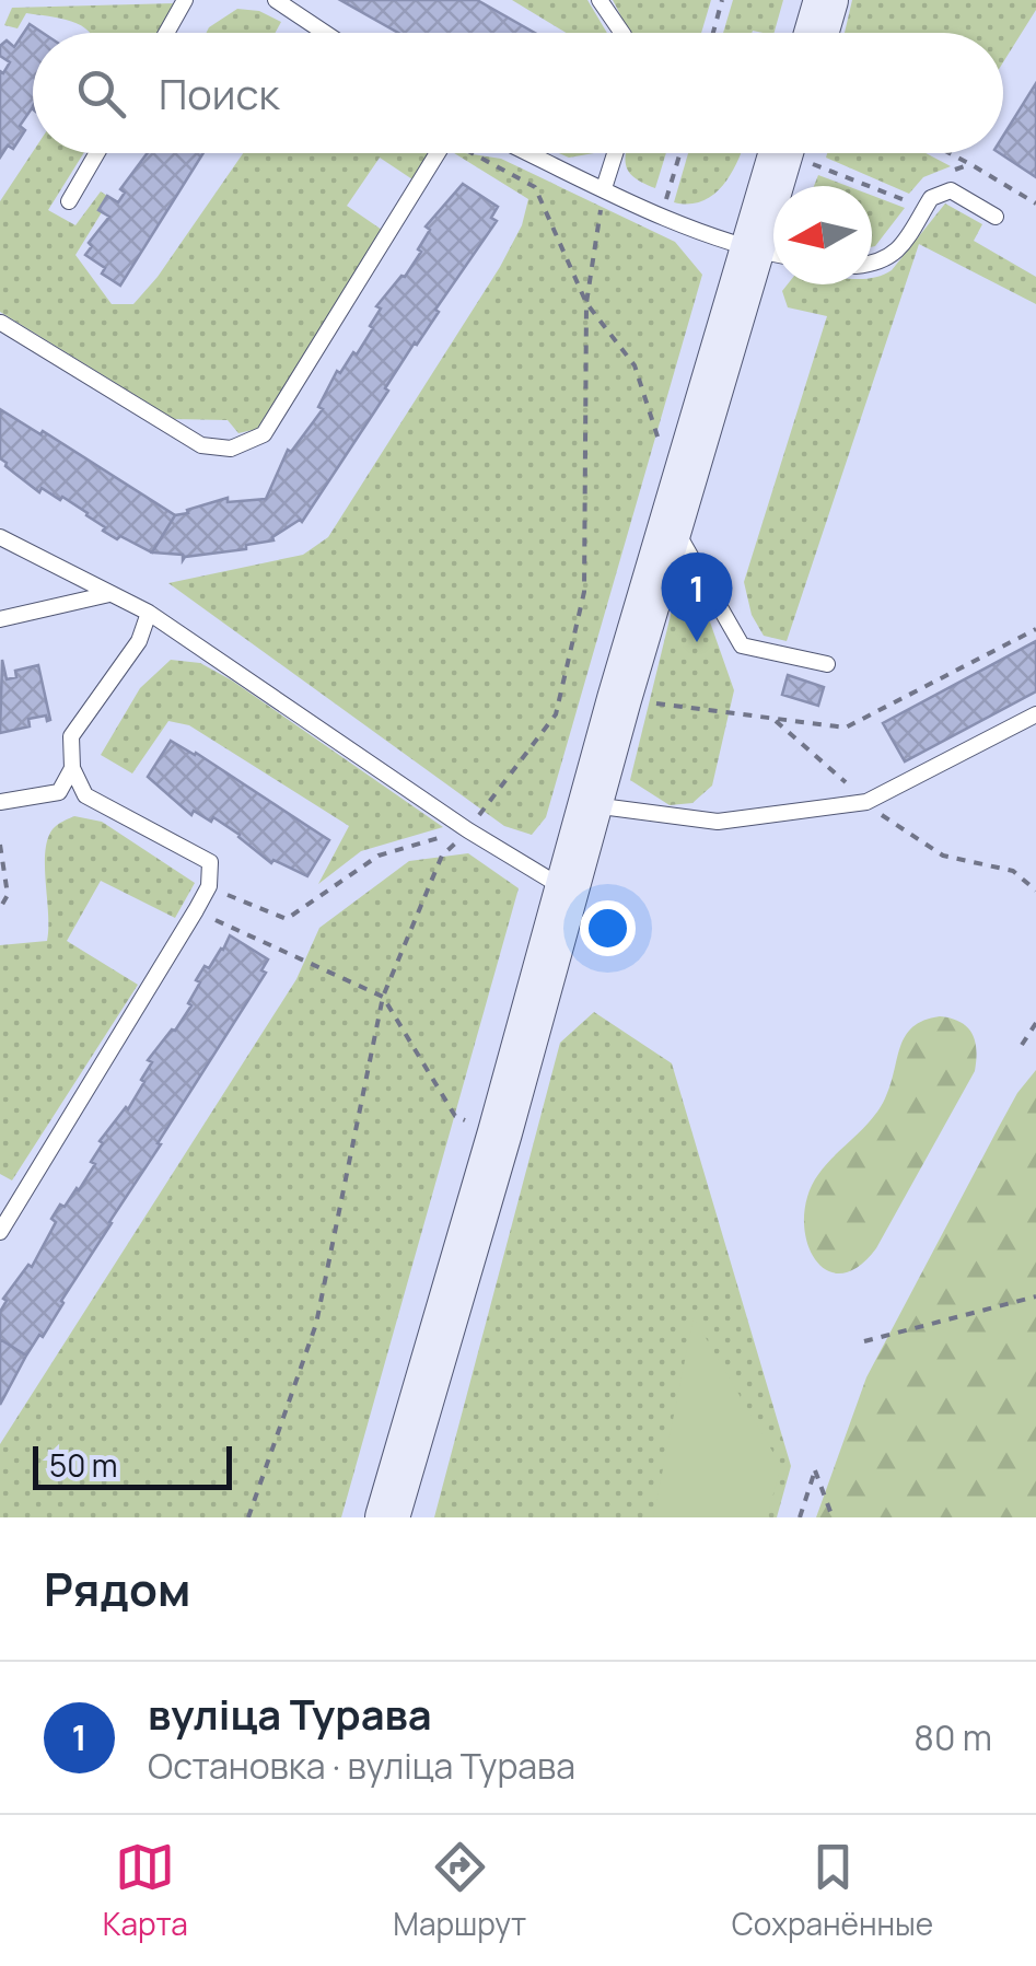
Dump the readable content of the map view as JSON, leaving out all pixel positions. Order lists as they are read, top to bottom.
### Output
{
  "scale_bar": "50 m",
  "north": "left",
  "page": {
    "search": "Поиск",
    "pins": "1",
    "scale": "50 m",
    "heading": "Рядом",
    "list": [
      {
        "mark": "1",
        "name": "вуліца Турава",
        "note": "Остановка · вуліца Турава",
        "value": "80 m"
      }
    ],
    "nav": ["Карта", "Маршрут", "Сохранённые"]
  }
}
